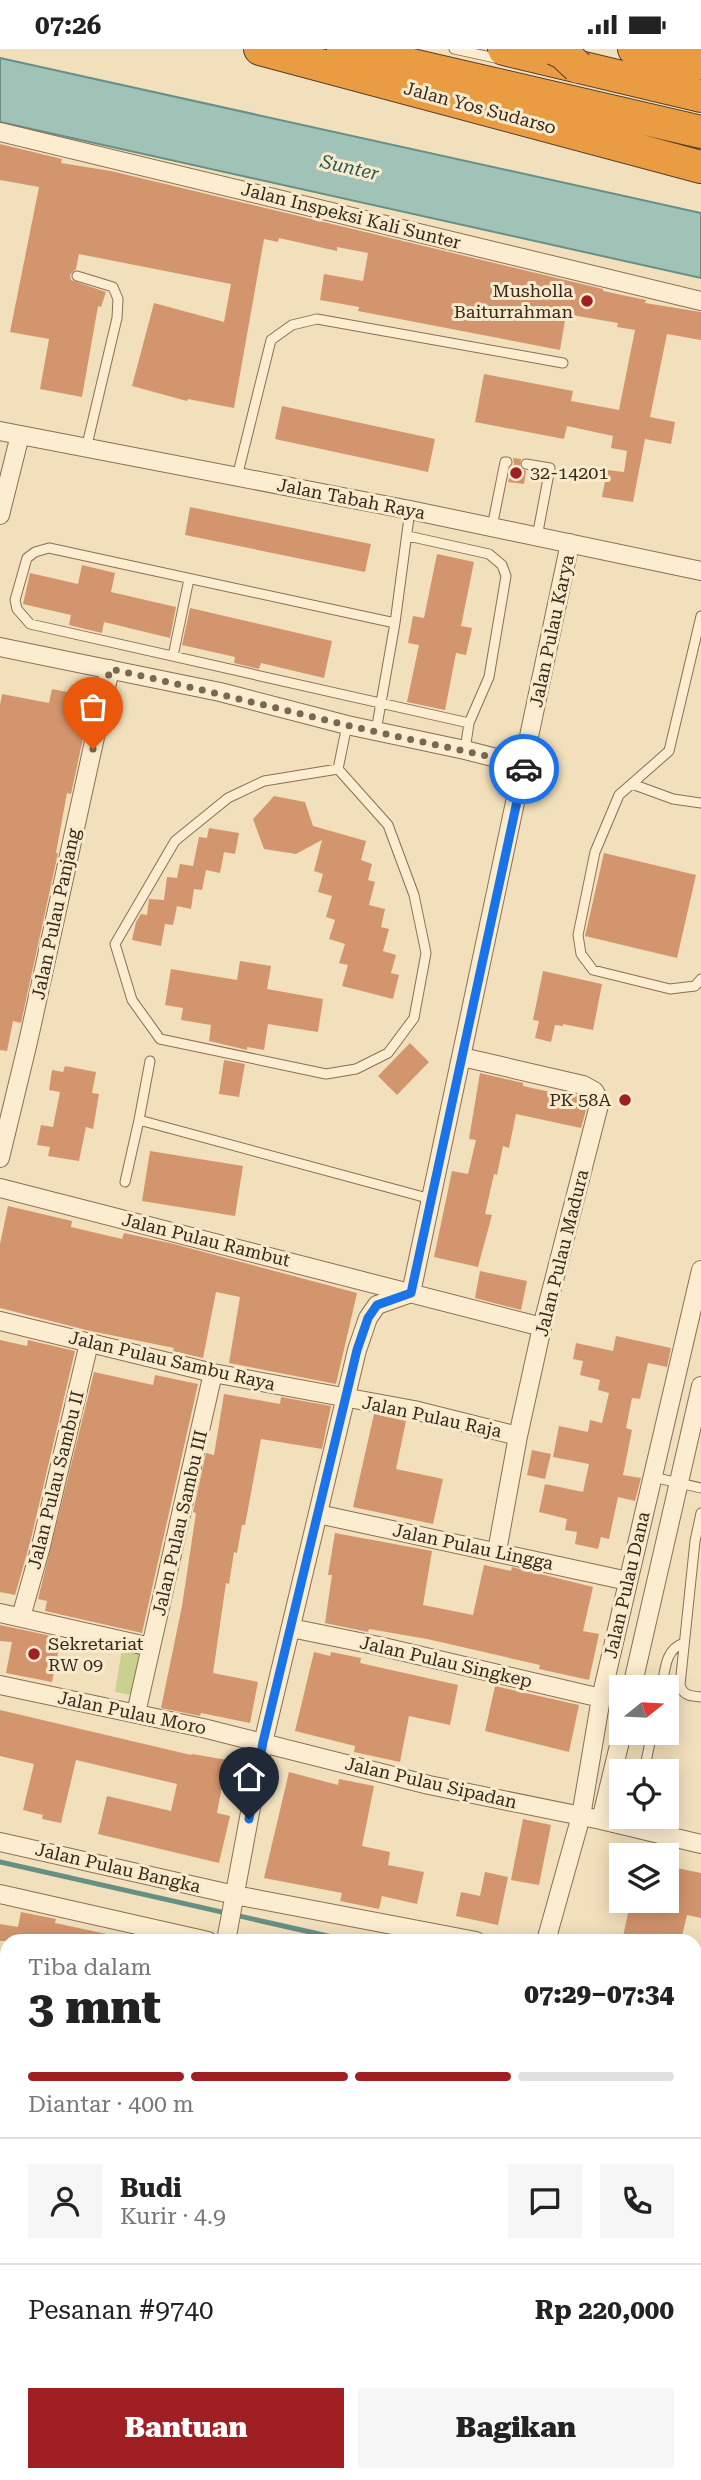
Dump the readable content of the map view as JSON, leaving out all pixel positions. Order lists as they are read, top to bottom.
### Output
{
  "streets": {
    "highway": ["Jalan Yos Sudarso"],
    "street": [
      "Jalan Inspeksi Kali Sunter",
      "Jalan Tabah Raya",
      "Jalan Pulau Karya",
      "Jalan Pulau Panjang",
      "Jalan Pulau Rambut",
      "Jalan Pulau Madura",
      "Jalan Pulau Sambu Raya",
      "Jalan Pulau Raja",
      "Jalan Pulau Sambu II",
      "Jalan Pulau Sambu III",
      "Jalan Pulau Lingga",
      "Jalan Pulau Dana",
      "Jalan Pulau Singkep",
      "Jalan Pulau Moro",
      "Jalan Pulau Sipadan",
      "Jalan Pulau Bangka"
    ]
  },
  "crossings": [
    ["Jalan Tabah Raya", "Jalan Pulau Karya"],
    ["Jalan Pulau Karya", "Jalan Pulau Rambut"],
    ["Jalan Pulau Karya", "Jalan Pulau Madura"],
    ["Jalan Pulau Rambut", "Jalan Pulau Madura"],
    ["Jalan Pulau Madura", "Jalan Pulau Raja"],
    ["Jalan Pulau Madura", "Jalan Pulau Lingga"],
    ["Jalan Pulau Sambu Raya", "Jalan Pulau Raja"],
    ["Jalan Pulau Sambu Raya", "Jalan Pulau Sambu II"],
    ["Jalan Pulau Sambu Raya", "Jalan Pulau Sambu III"],
    ["Jalan Pulau Sambu III", "Jalan Pulau Moro"],
    ["Jalan Pulau Lingga", "Jalan Pulau Dana"],
    ["Jalan Pulau Dana", "Jalan Pulau Singkep"],
    ["Jalan Pulau Dana", "Jalan Pulau Sipadan"],
    ["Jalan Pulau Moro", "Jalan Pulau Sipadan"]
  ],
  "water": ["Sunter"],
  "places": [
    "Musholla Baiturrahman",
    "32-14201",
    "PK 58A",
    "Sekretariat RW 09"
  ],
  "north": "right",
  "page": {
    "status": "07:26",
    "heading": ["3 mnt", "Tiba dalam", "07:29–07:34"],
    "panel": [
      "Budi",
      "Kurir · 4.9",
      "Pesanan #9740",
      "Rp 220,000"
    ],
    "bar": "Diantar · 400 m",
    "buttons": ["Bantuan", "Bagikan"]
  }
}
